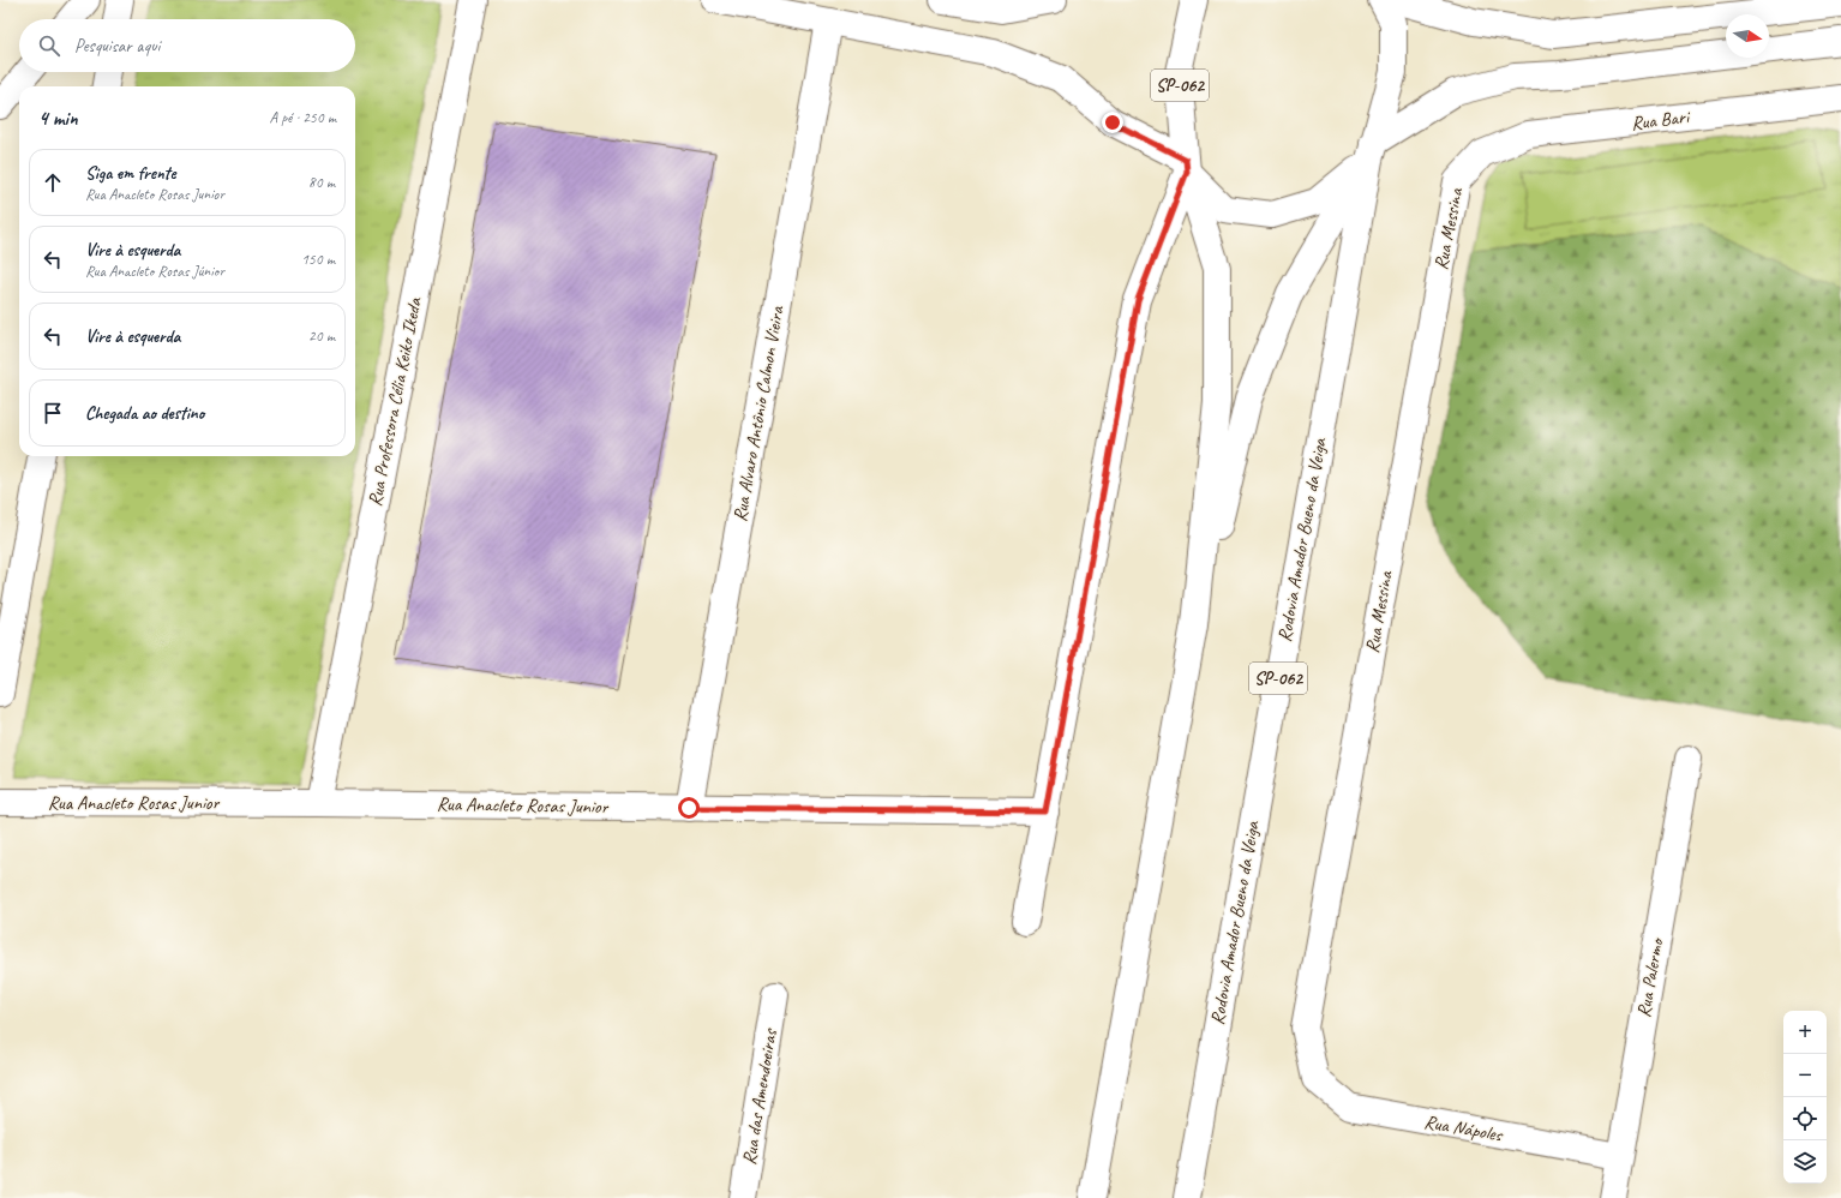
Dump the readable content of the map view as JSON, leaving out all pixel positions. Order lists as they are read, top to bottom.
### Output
{
  "streets": {
    "street": [
      "SP-062",
      "Rua Bari",
      "Rua Messina",
      "Rua Professora Célia Keiko Ikeda",
      "Rua Alvaro Antônio Calmon Vieira",
      "Rodovia Amador Bueno da Veiga",
      "Rua Anacleto Rosas Junior",
      "Rua Palermo",
      "Rua das Amendoeiras",
      "Rua Nápoles"
    ]
  },
  "crossings": [
    ["SP-062", "Rodovia Amador Bueno da Veiga"],
    ["Rua Bari", "Rua Messina"],
    ["Rua Messina", "Rua Nápoles"],
    ["Rua Professora Célia Keiko Ikeda", "Rua Anacleto Rosas Junior"],
    ["Rua Alvaro Antônio Calmon Vieira", "Rua Anacleto Rosas Junior"],
    ["Rua Palermo", "Rua Nápoles"]
  ],
  "north": "right",
  "page": {
    "search": "Pesquisar aqui",
    "heading": ["4 min", "A pé · 250 m"],
    "list": [
      ["Siga em frente", "Rua Anacleto Rosas Junior", "80 m"],
      ["Vire à esquerda", "Rua Anacleto Rosas Júnior", "150 m"],
      ["Vire à esquerda", "20 m"],
      "Chegada ao destino"
    ],
    "map_buttons": ["+", "−"]
  }
}
